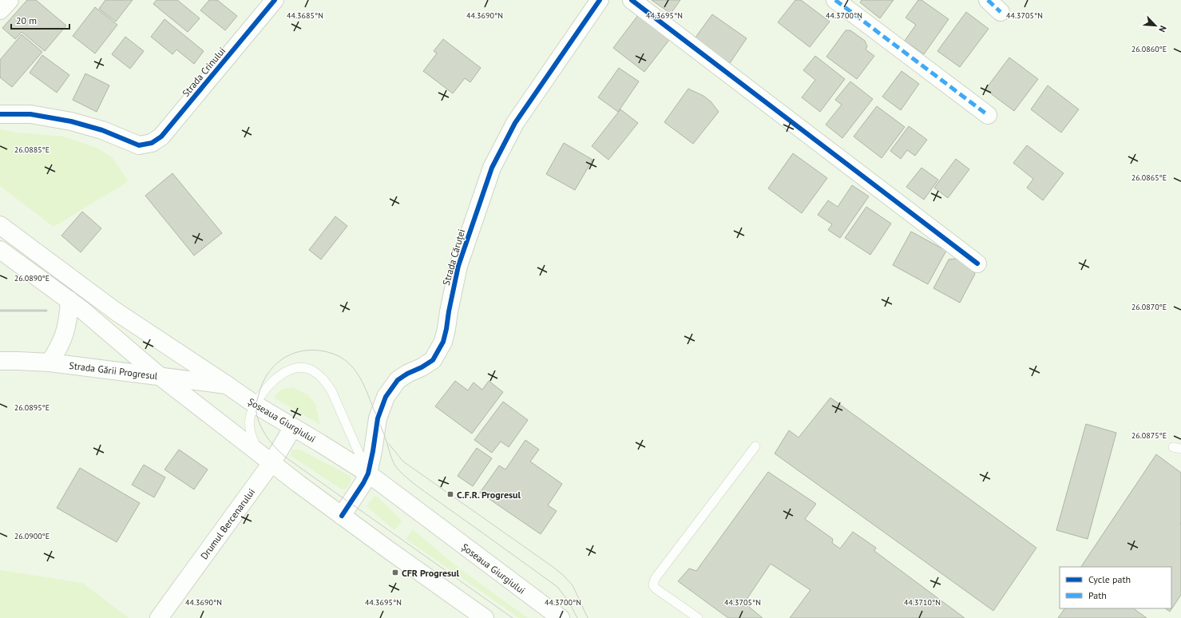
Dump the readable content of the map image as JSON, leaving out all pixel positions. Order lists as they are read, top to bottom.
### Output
{
  "streets": {
    "main road": [
      "Strada Crinului",
      "Strada Căruței",
      "Strada Gării Progresul",
      "Șoseaua Giurgiului",
      "Drumul Bercenarului"
    ]
  },
  "crossings": [
    ["Strada Căruței", "Șoseaua Giurgiului"],
    ["Strada Gării Progresul", "Șoseaua Giurgiului"],
    ["Șoseaua Giurgiului", "Drumul Bercenarului"]
  ],
  "places": {
    "transit": ["C.F.R. Progresul", "CFR Progresul"]
  },
  "legend": ["Cycle path", "Path"],
  "scale_bar": "20 m",
  "north": "bottom right",
  "coordinates": [
    "44.3685°N",
    "44.3690°N",
    "44.3695°N",
    "44.3700°N",
    "44.3705°N",
    "26.0860°E",
    "26.0885°E",
    "26.0865°E",
    "26.0890°E",
    "26.0870°E",
    "26.0895°E",
    "26.0875°E",
    "26.0900°E",
    "44.3710°N"
  ]
}
